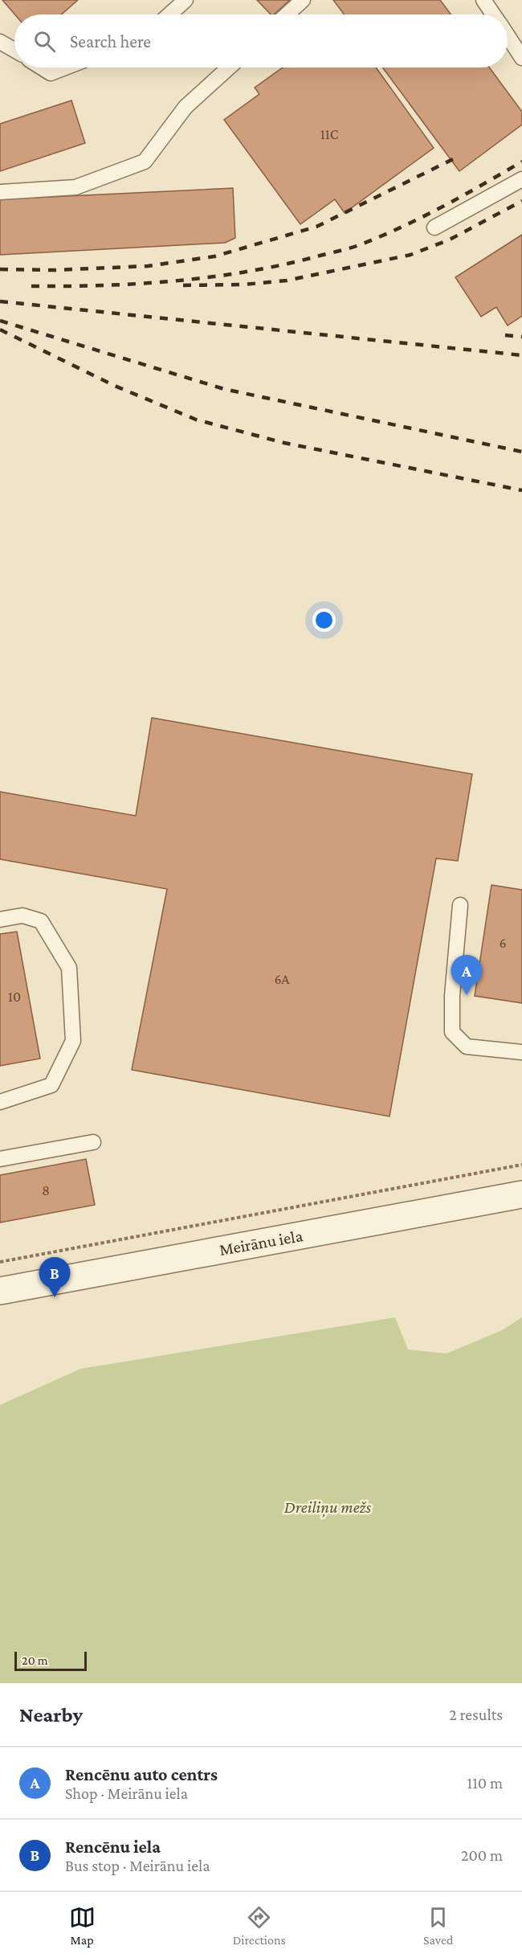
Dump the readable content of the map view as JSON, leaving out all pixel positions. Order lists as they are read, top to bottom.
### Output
{
  "streets": {
    "street": ["Meirānu iela"]
  },
  "parks": ["Dreiliņu mežs"],
  "house_numbers": [
    "11C",
    "6",
    "6A",
    "10",
    "8"
  ],
  "scale_bar": "20 m",
  "page": {
    "search": "Search here",
    "pins": ["A", "B"],
    "scale": "20 m",
    "heading": ["Nearby", "2 results"],
    "list": [
      {
        "mark": "A",
        "name": "Rencēnu auto centrs",
        "note": "Shop · Meirānu iela",
        "value": "110 m"
      },
      {
        "mark": "B",
        "name": "Rencēnu iela",
        "note": "Bus stop · Meirānu iela",
        "value": "200 m"
      }
    ],
    "nav": ["Map", "Directions", "Saved"]
  }
}
